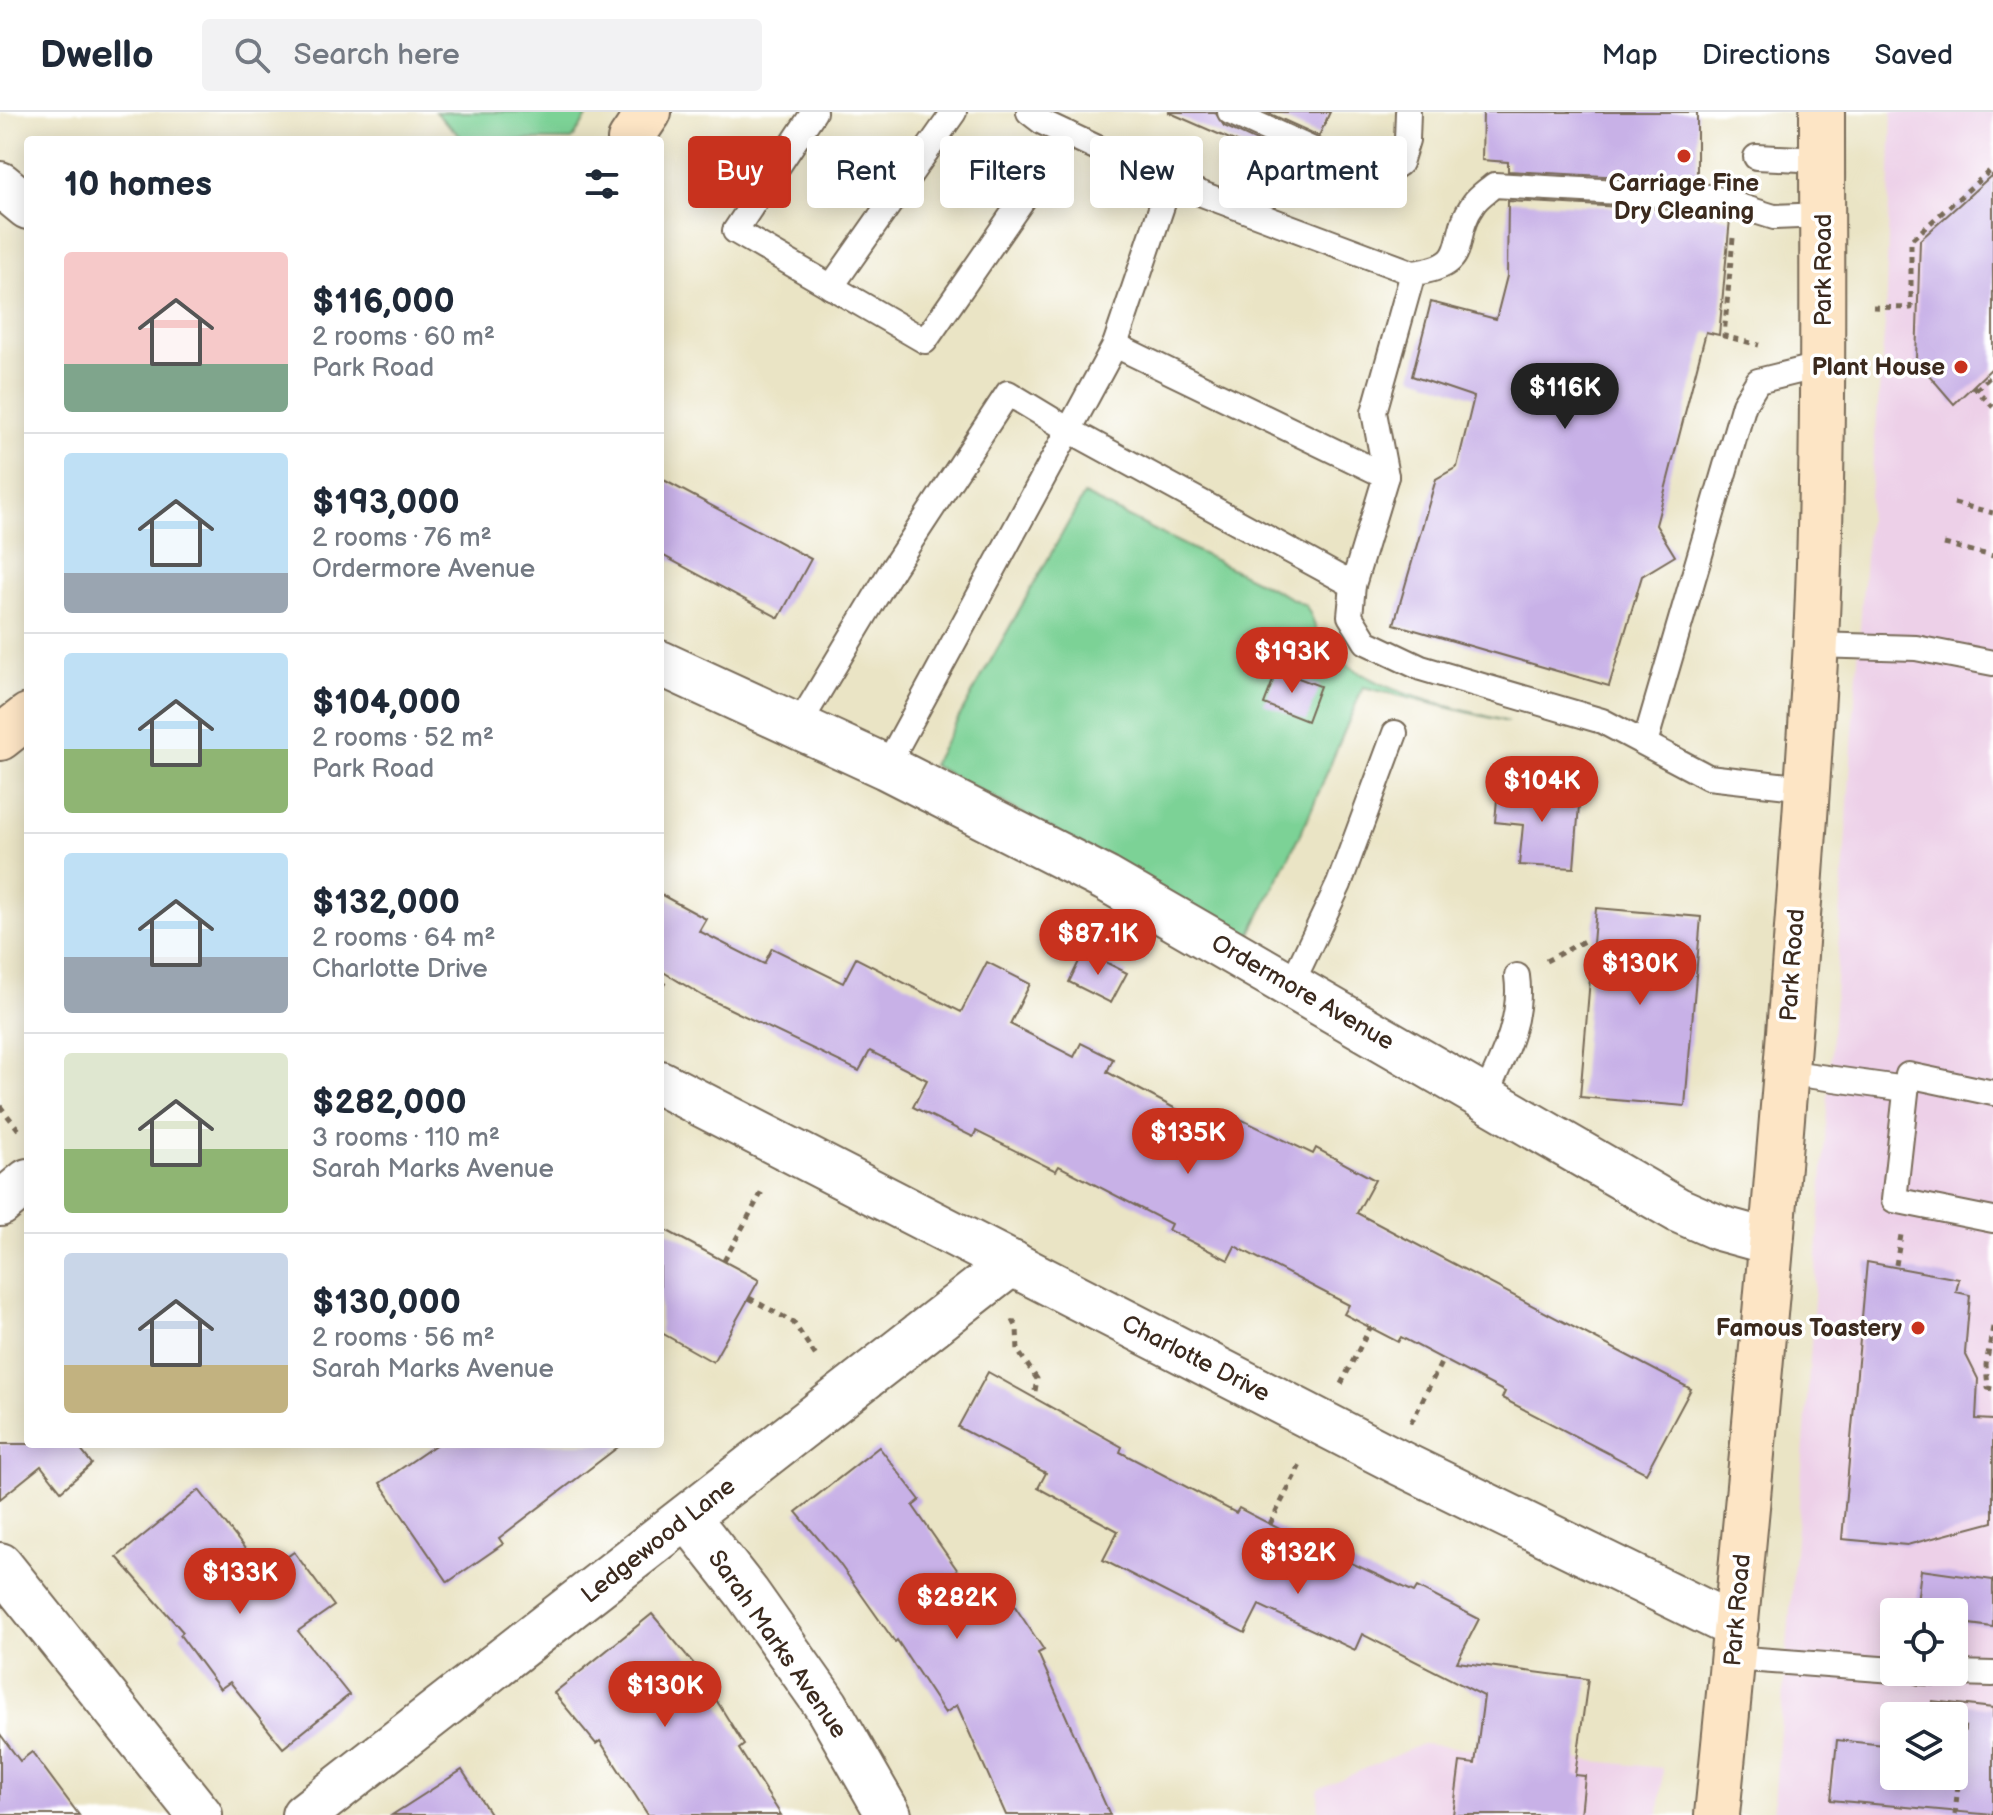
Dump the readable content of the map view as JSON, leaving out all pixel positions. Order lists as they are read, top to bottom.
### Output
{
  "streets": {
    "street": [
      "Park Road",
      "Ordermore Avenue",
      "Charlotte Drive",
      "Ledgewood Lane",
      "Sarah Marks Avenue"
    ]
  },
  "crossings": [
    ["Park Road", "Ordermore Avenue"],
    ["Park Road", "Charlotte Drive"],
    ["Charlotte Drive", "Ledgewood Lane"],
    ["Ledgewood Lane", "Sarah Marks Avenue"]
  ],
  "places": ["Carriage Fine Dry Cleaning", "Plant House", "Famous Toastery"],
  "page": {
    "header": "Dwello",
    "search": "Search here",
    "nav": ["Map", "Directions", "Saved"],
    "chip": [
      "Buy",
      "Rent",
      "Filters",
      "New",
      "Apartment"
    ],
    "heading": "10 homes",
    "list": [
      {
        "name": "$116,000",
        "note": "2 rooms · 60 m² · Park Road"
      },
      {
        "name": "$193,000",
        "note": "2 rooms · 76 m² · Ordermore Avenue"
      },
      {
        "name": "$104,000",
        "note": "2 rooms · 52 m² · Park Road"
      },
      {
        "name": "$132,000",
        "note": "2 rooms · 64 m² · Charlotte Drive"
      },
      {
        "name": "$282,000",
        "note": "3 rooms · 110 m² · Sarah Marks Avenue"
      },
      {
        "name": "$130,000",
        "note": "2 rooms · 56 m² · Sarah Marks Avenue"
      }
    ],
    "price": [
      "$116K",
      "$193K",
      "$104K",
      "$87.1K",
      "$130K",
      "$135K",
      "$132K",
      "$133K",
      "$282K",
      "$130K"
    ]
  }
}
